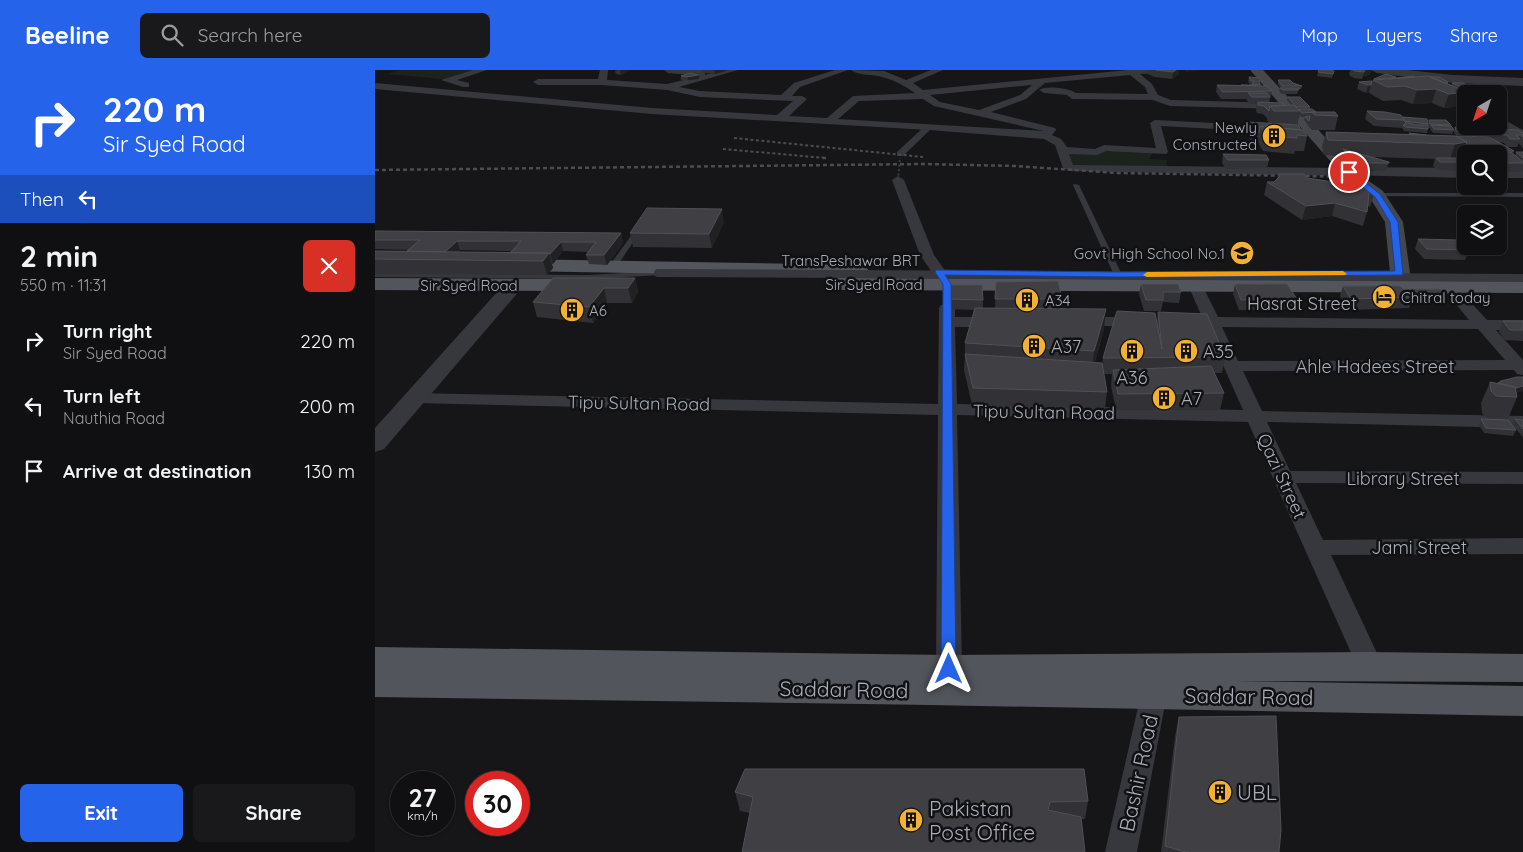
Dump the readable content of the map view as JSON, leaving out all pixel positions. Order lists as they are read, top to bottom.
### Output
{
  "streets": {
    "main road": ["Sir Syed Road", "Saddar Road"],
    "street": [
      "Hasrat Street",
      "Ahle Hadees Street",
      "Tipu Sultan Road",
      "Qazi Street",
      "Library Street",
      "Jami Street",
      "Bashir Road"
    ],
    "lane": ["TransPeshawar BRT"]
  },
  "crossings": [
    ["TransPeshawar BRT", "Sir Syed Road"],
    ["Sir Syed Road", "Qazi Street"],
    ["Hasrat Street", "Qazi Street"],
    ["Ahle Hadees Street", "Qazi Street"],
    ["Tipu Sultan Road", "Qazi Street"],
    ["Qazi Street", "Library Street"],
    ["Qazi Street", "Jami Street"],
    ["Qazi Street", "Saddar Road"],
    ["Saddar Road", "Bashir Road"]
  ],
  "places": {
    "building": [
      "Newly Constructed",
      "A34",
      "A6",
      "A37",
      "A36",
      "A35",
      "A7",
      "UBL",
      "Pakistan Post Office"
    ],
    "school or university": ["Govt High School No.1"],
    "hotel": ["Chitral today"]
  },
  "north": "bottom left",
  "page": {
    "header": "Beeline",
    "search": "Search here",
    "nav": ["Map", "Layers", "Share"],
    "turn": ["220 m", "Sir Syed Road"],
    "then": "Then",
    "heading": ["2 min", "550 m · 11:31"],
    "list": [
      {
        "name": "Turn right",
        "note": "Sir Syed Road",
        "value": "220 m"
      },
      {
        "name": "Turn left",
        "note": "Nauthia Road",
        "value": "200 m"
      },
      {
        "name": "Arrive at destination",
        "value": "130 m"
      }
    ],
    "speed": "27 km/h",
    "limit": "30",
    "buttons": ["Exit", "Share"]
  }
}
